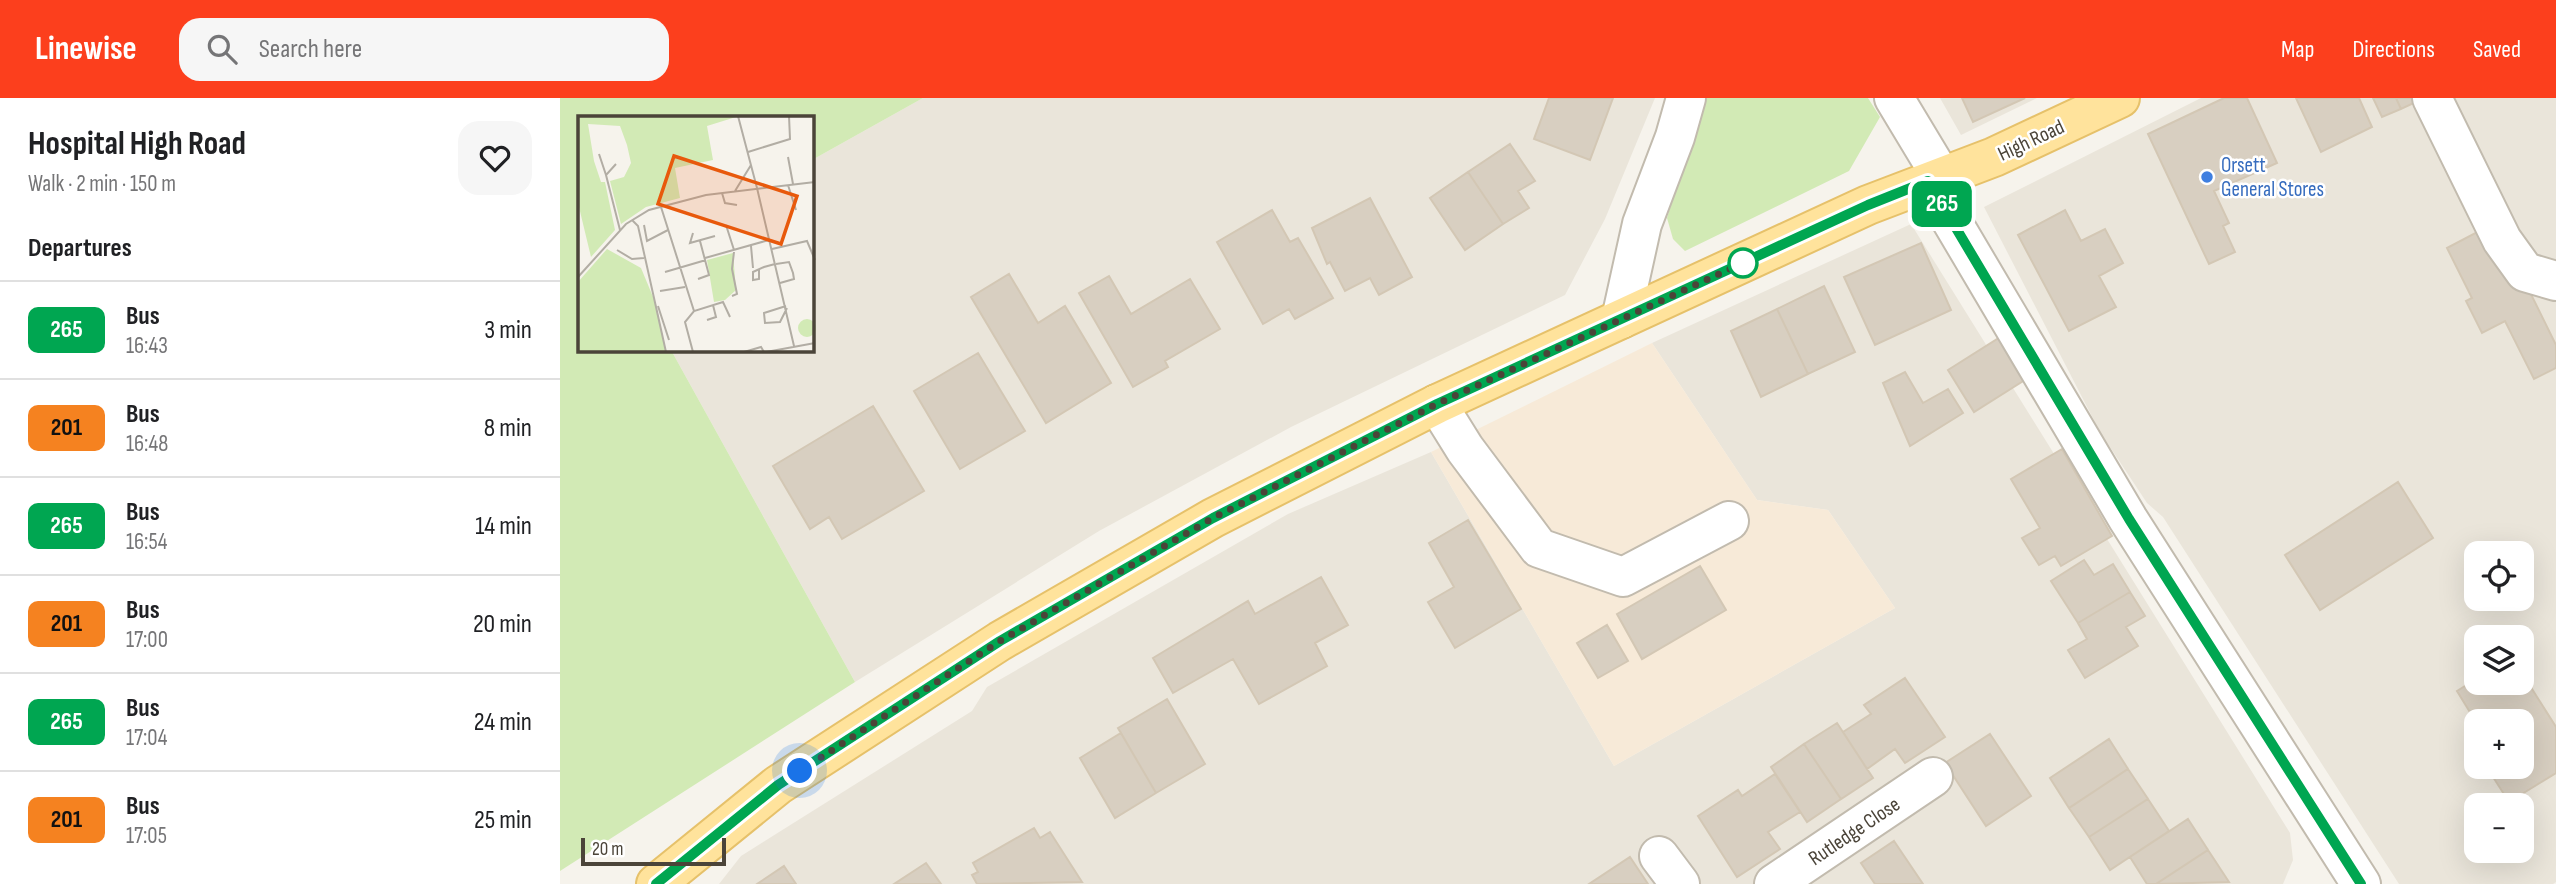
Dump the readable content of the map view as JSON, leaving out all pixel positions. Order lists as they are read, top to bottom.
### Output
{
  "streets": {
    "main road": ["High Road"],
    "street": ["Rutledge Close"]
  },
  "places": ["Orsett General Stores"],
  "lines": ["bus line 265"],
  "scale_bar": "20 m",
  "page": {
    "header": "Linewise",
    "search": "Search here",
    "nav": ["Map", "Directions", "Saved"],
    "heading": [
      ["Hospital High Road", "Walk · 2 min · 150 m"],
      "Departures"
    ],
    "on_map": "265",
    "list": [
      {
        "mark": "265",
        "name": "Bus",
        "note": "16:43",
        "value": "3 min"
      },
      {
        "mark": "201",
        "name": "Bus",
        "note": "16:48",
        "value": "8 min"
      },
      {
        "mark": "265",
        "name": "Bus",
        "note": "16:54",
        "value": "14 min"
      },
      {
        "mark": "201",
        "name": "Bus",
        "note": "17:00",
        "value": "20 min"
      },
      {
        "mark": "265",
        "name": "Bus",
        "note": "17:04",
        "value": "24 min"
      },
      {
        "mark": "201",
        "name": "Bus",
        "note": "17:05",
        "value": "25 min"
      }
    ],
    "map_buttons": ["+", "−"],
    "scale": "20 m"
  }
}
